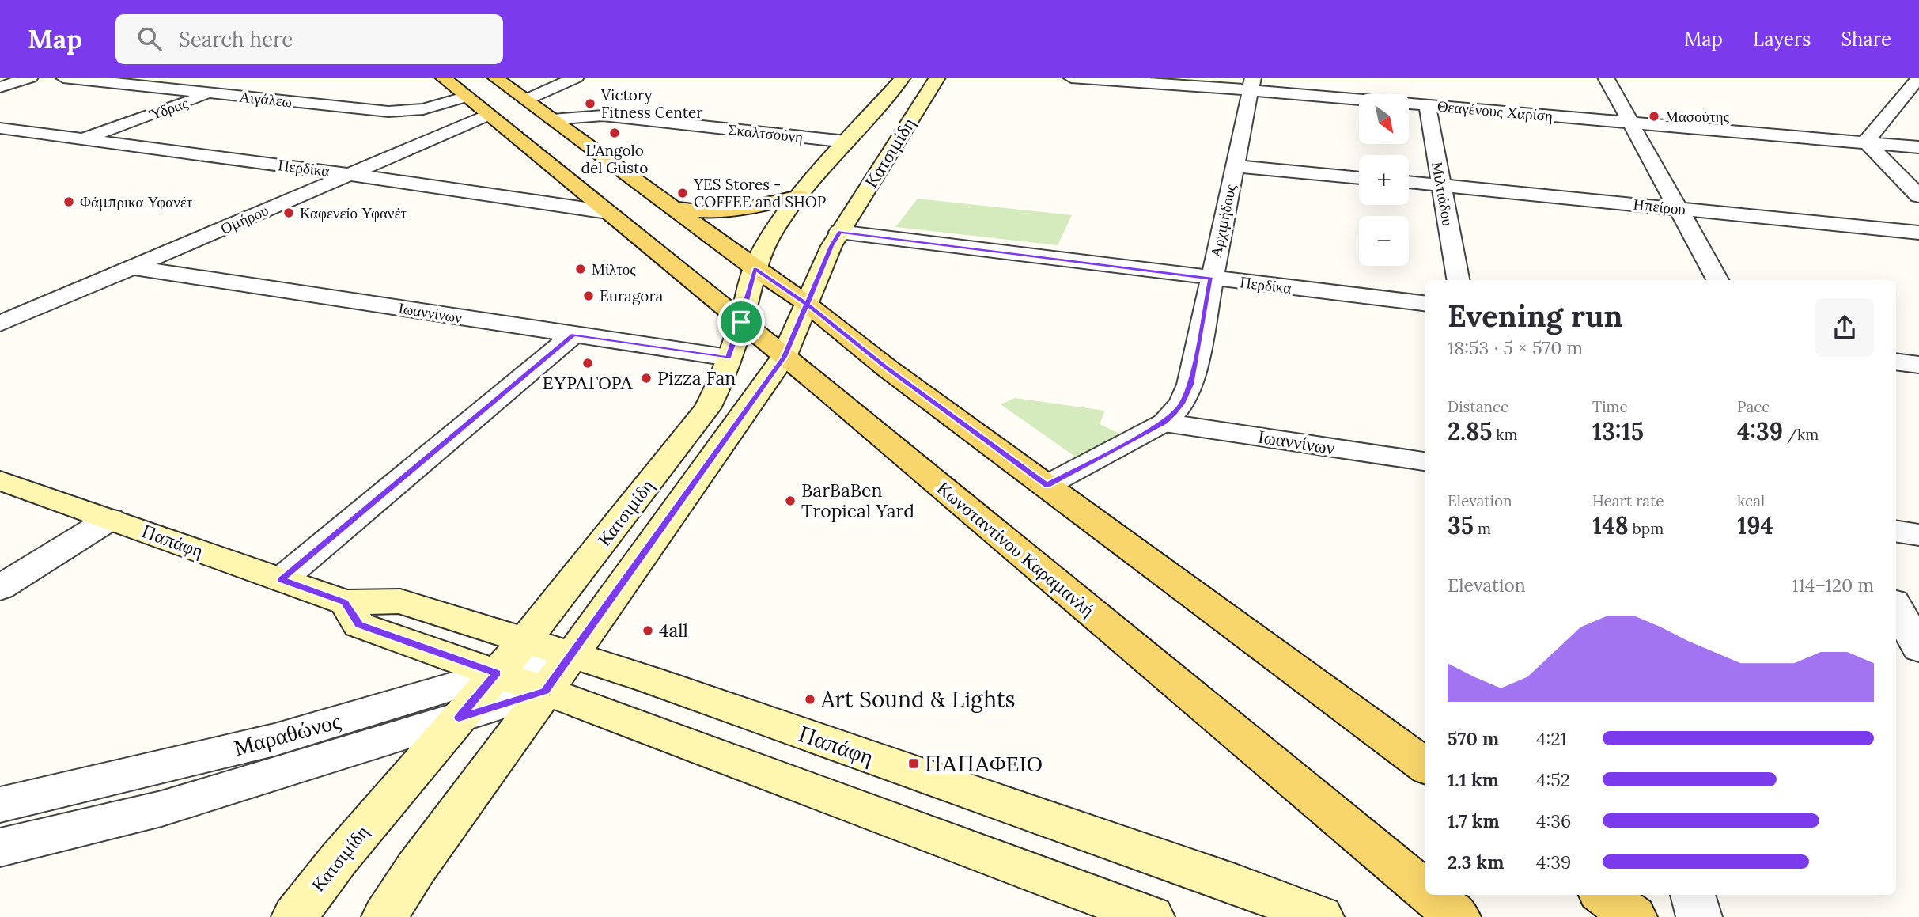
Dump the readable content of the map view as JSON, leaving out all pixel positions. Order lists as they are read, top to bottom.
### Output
{
  "streets": {
    "main road": ["Κατσιμίδη", "Παπάφη", "Κωνσταντίνου Καραμανλή"],
    "street": [
      "Αιγάλεω",
      "Ύδρας",
      "Θεαγένους Χαρίση",
      "Σκαλτσούνη",
      "Περδίκα",
      "Μιλτιάδου",
      "Ηπείρου",
      "Ομήρου",
      "Αρχιμήδους",
      "Ιωαννίνων",
      "Μαραθώνος"
    ]
  },
  "crossings": [
    ["Αιγάλεω", "Ύδρας"],
    ["Αιγάλεω", "Κωνσταντίνου Καραμανλή"],
    ["Ύδρας", "Περδίκα"],
    ["Θεαγένους Χαρίση", "Μιλτιάδου"],
    ["Θεαγένους Χαρίση", "Αρχιμήδους"],
    ["Σκαλτσούνη", "Κατσιμίδη"],
    ["Κατσιμίδη", "Περδίκα"],
    ["Κατσιμίδη", "Ιωαννίνων"],
    ["Κατσιμίδη", "Παπάφη"],
    ["Κατσιμίδη", "Κωνσταντίνου Καραμανλή"],
    ["Κατσιμίδη", "Μαραθώνος"],
    ["Περδίκα", "Ομήρου"],
    ["Περδίκα", "Αρχιμήδους"],
    ["Περδίκα", "Κωνσταντίνου Καραμανλή"],
    ["Μιλτιάδου", "Ηπείρου"],
    ["Ομήρου", "Ιωαννίνων"],
    ["Ομήρου", "Κωνσταντίνου Καραμανλή"],
    ["Αρχιμήδους", "Ιωαννίνων"],
    ["Παπάφη", "Μαραθώνος"]
  ],
  "places": {
    "other": [
      "Victory Fitness Center",
      "Μασούτης",
      "L'Angolo del Gusto",
      "YES Stores - COFFEE and SHOP",
      "Φάμπρικα Υφανέτ",
      "Καφενείο Υφανέτ",
      "Μίλτος",
      "Euragora",
      "ΕΥΡΑΓΟΡΑ",
      "Pizza Fan",
      "BarBaBen Tropical Yard",
      "4all",
      "Art Sound & Lights"
    ],
    "transit": ["ΠΑΠΑΦΕΙΟ"]
  },
  "north": "bottom right",
  "page": {
    "header": "Map",
    "search": "Search here",
    "nav": ["Map", "Layers", "Share"],
    "map_buttons": ["+", "−"],
    "heading": ["Evening run", "18:53 · 5 × 570 m"],
    "stats": [
      ["Distance", "2.85 km"],
      ["Time", "13:15"],
      ["Pace", "4:39 /km"],
      ["Elevation", "35 m"],
      ["Heart rate", "148 bpm"],
      ["kcal", "194"]
    ],
    "chart": ["Elevation", "114–120 m"],
    "list": [
      {
        "name": "570 m",
        "note": "4:21"
      },
      {
        "name": "1.1 km",
        "note": "4:52"
      },
      {
        "name": "1.7 km",
        "note": "4:36"
      },
      {
        "name": "2.3 km",
        "note": "4:39"
      }
    ]
  }
}
